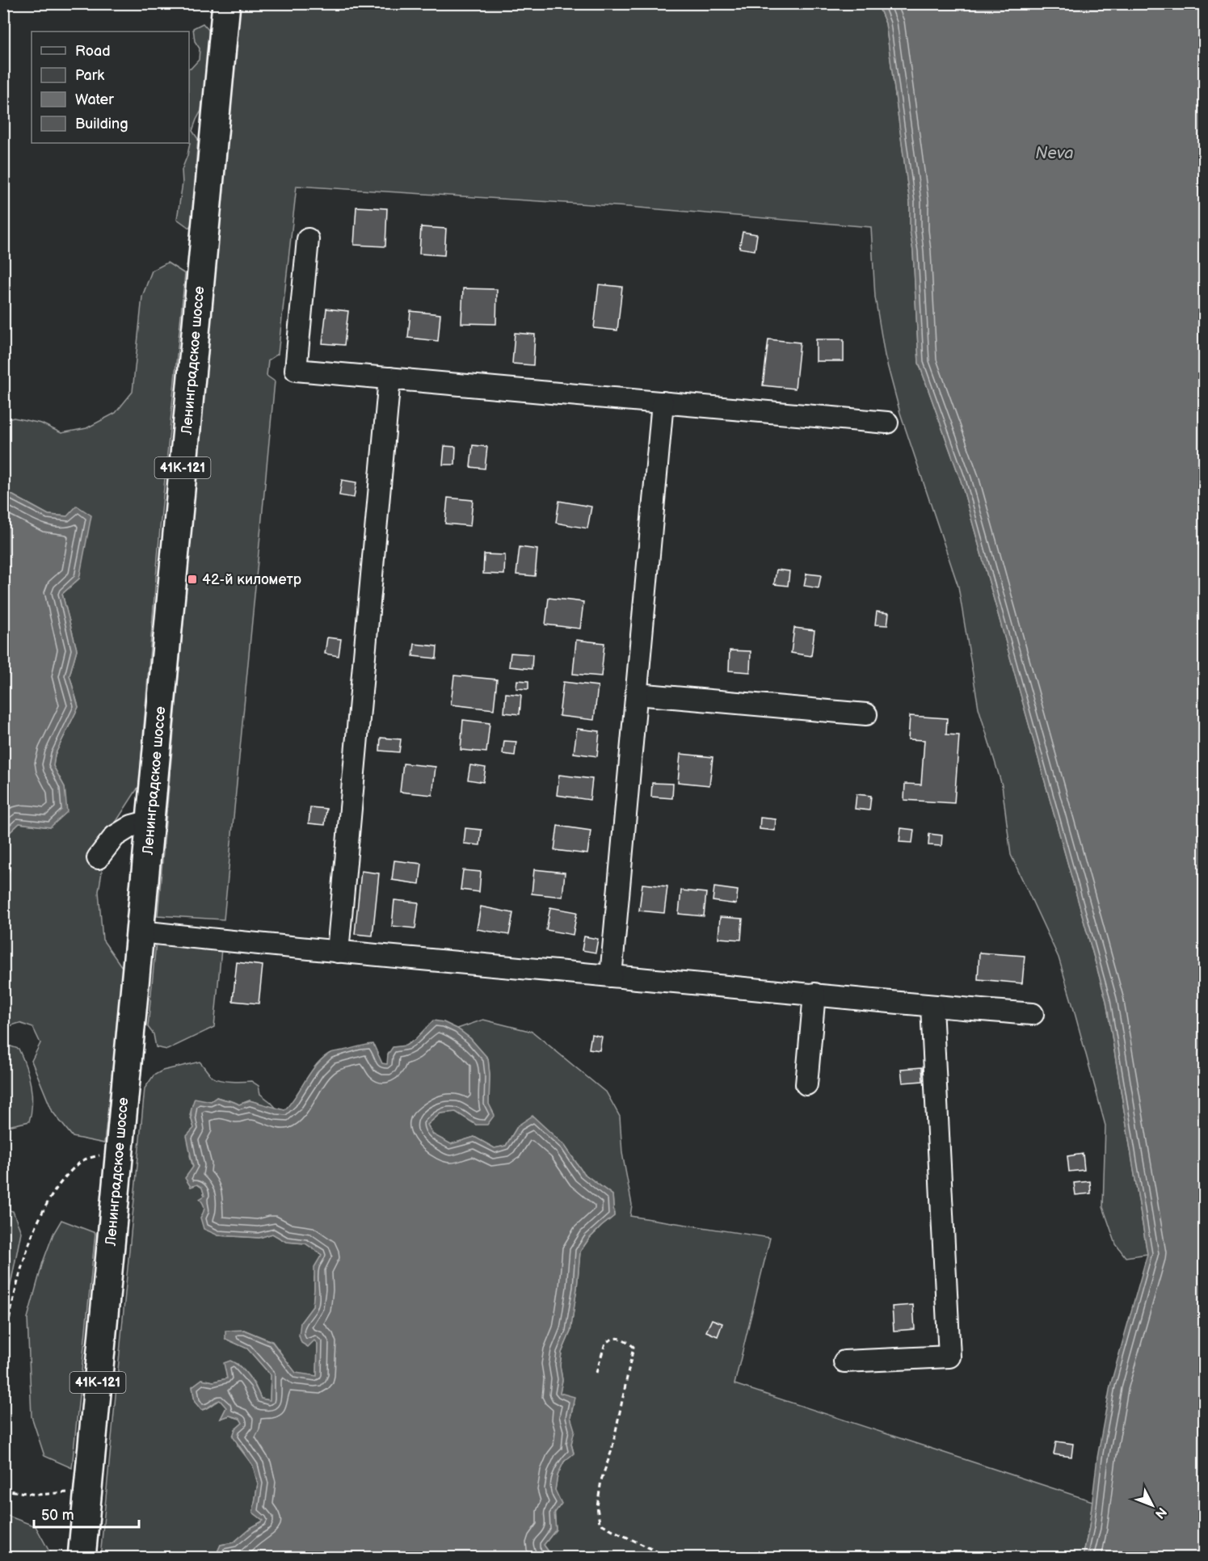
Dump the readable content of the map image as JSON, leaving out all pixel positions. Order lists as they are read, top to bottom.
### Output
{
  "streets": {
    "main road": ["Ленинградское шоссе", "41К-121"]
  },
  "water": ["Neva"],
  "places": {
    "transit": ["42-й километр"]
  },
  "legend": [
    "Road",
    "Park",
    "Water",
    "Building"
  ],
  "scale_bar": "50 m",
  "north": "bottom right"
}
